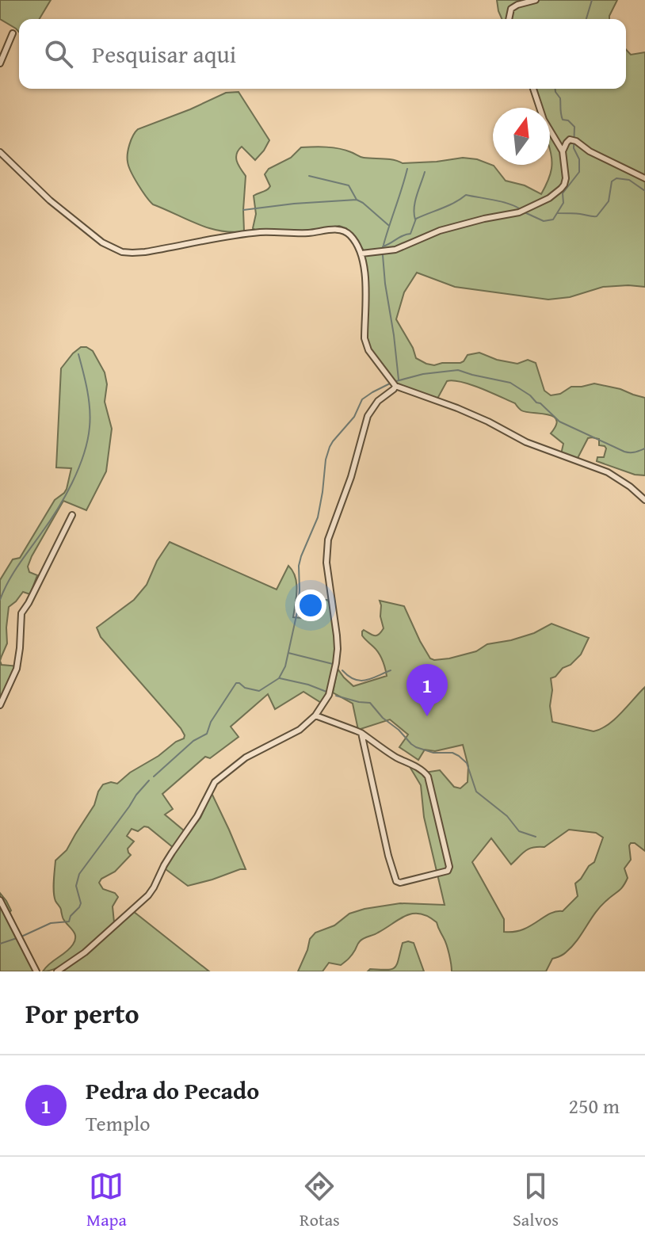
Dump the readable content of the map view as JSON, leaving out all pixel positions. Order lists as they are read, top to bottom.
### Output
{
  "north": "top",
  "page": {
    "search": "Pesquisar aqui",
    "pins": "1",
    "heading": "Por perto",
    "list": [
      {
        "mark": "1",
        "name": "Pedra do Pecado",
        "note": "Templo",
        "value": "250 m"
      }
    ],
    "nav": ["Mapa", "Rotas", "Salvos"]
  }
}
